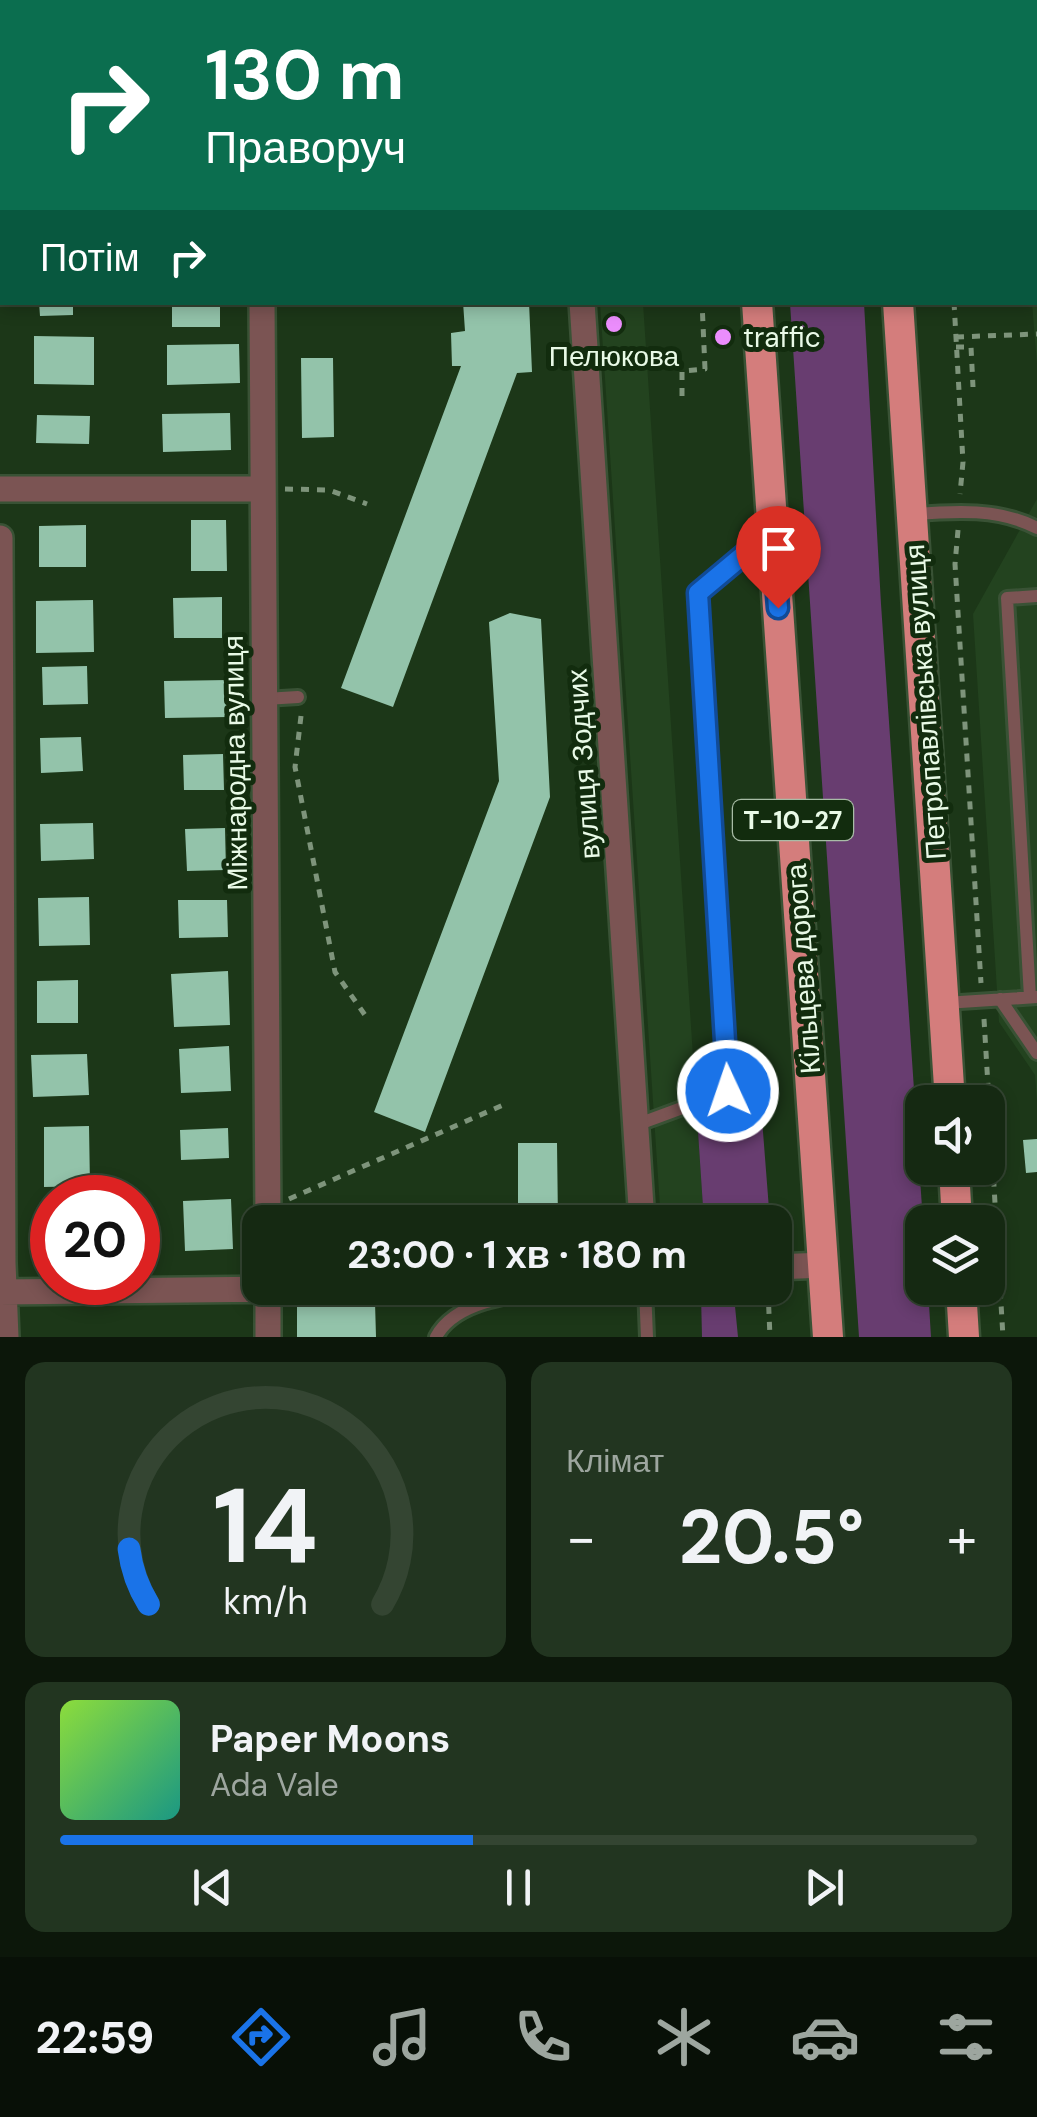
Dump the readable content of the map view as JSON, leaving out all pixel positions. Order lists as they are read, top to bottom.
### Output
{
  "streets": {
    "highway": ["Петропавлівська вулиця", "Т-10-27", "Кільцева дорога"],
    "street": ["Міжнародна вулиця", "вулиця Зодчих"]
  },
  "places": ["Пелюкова", "traffic"],
  "page": {
    "turn": ["130 m", "Праворуч"],
    "then": "Потім",
    "limit": "20",
    "trip": "23:00 · 1 хв · 180 m",
    "tile": "Клімат",
    "heat": ["−", "20.5°", "+"],
    "song": ["Paper Moons", "Ada Vale"],
    "tabs": "22:59",
    "gauge": ["14", "km/h"]
  }
}
